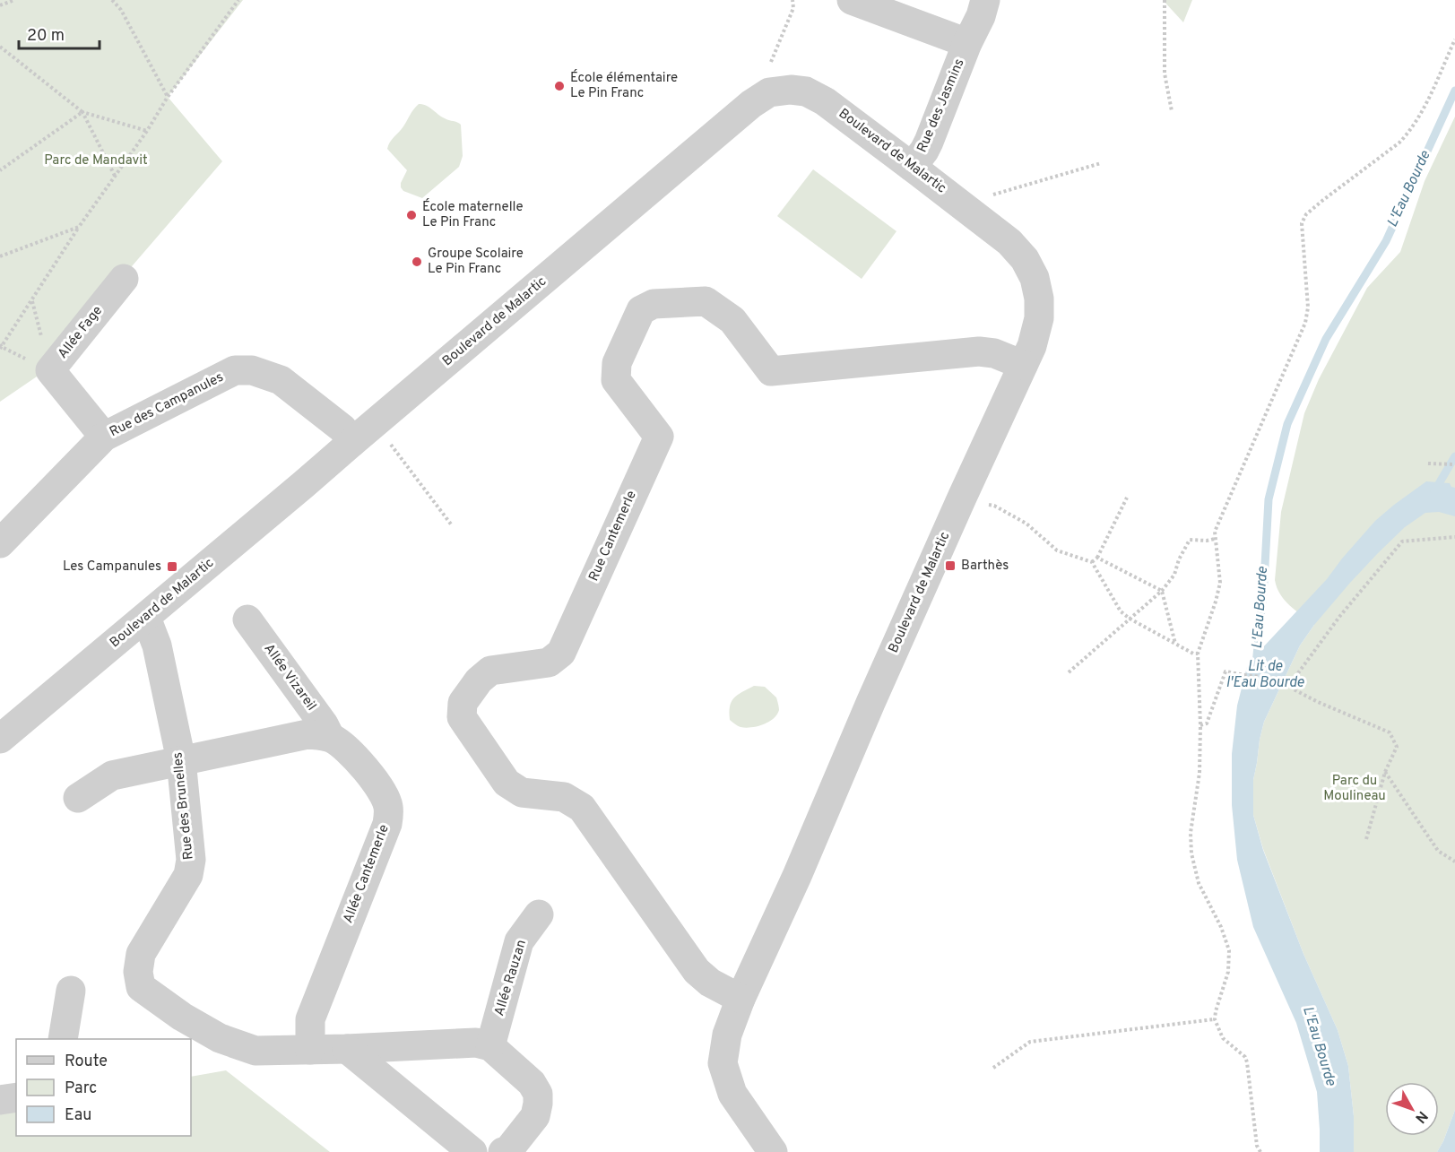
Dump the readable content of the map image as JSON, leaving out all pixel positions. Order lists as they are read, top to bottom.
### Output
{
  "streets": {
    "street": [
      "Rue des Jasmins",
      "Boulevard de Malartic",
      "Allée Fage",
      "Rue des Campanules",
      "Rue Cantemerle",
      "Allée Vizareil",
      "Rue des Brunelles",
      "Allée Cantemerle",
      "Allée Rauzan"
    ]
  },
  "crossings": [
    ["Rue des Jasmins", "Boulevard de Malartic"],
    ["Boulevard de Malartic", "Rue des Campanules"],
    ["Boulevard de Malartic", "Rue Cantemerle"],
    ["Boulevard de Malartic", "Rue des Brunelles"],
    ["Allée Fage", "Rue des Campanules"],
    ["Allée Vizareil", "Allée Cantemerle"],
    ["Rue des Brunelles", "Allée Cantemerle"],
    ["Rue des Brunelles", "Allée Rauzan"]
  ],
  "water": ["L'Eau Bourde", "Lit de l'Eau Bourde"],
  "parks": ["Parc de Mandavit", "Parc du Moulineau"],
  "places": {
    "other": ["École élémentaire Le Pin Franc", "École maternelle Le Pin Franc", "Groupe Scolaire Le Pin Franc"],
    "transit": ["Barthès", "Les Campanules"]
  },
  "legend": ["Route", "Parc", "Eau"],
  "scale_bar": "20 m",
  "north": "bottom right"
}
